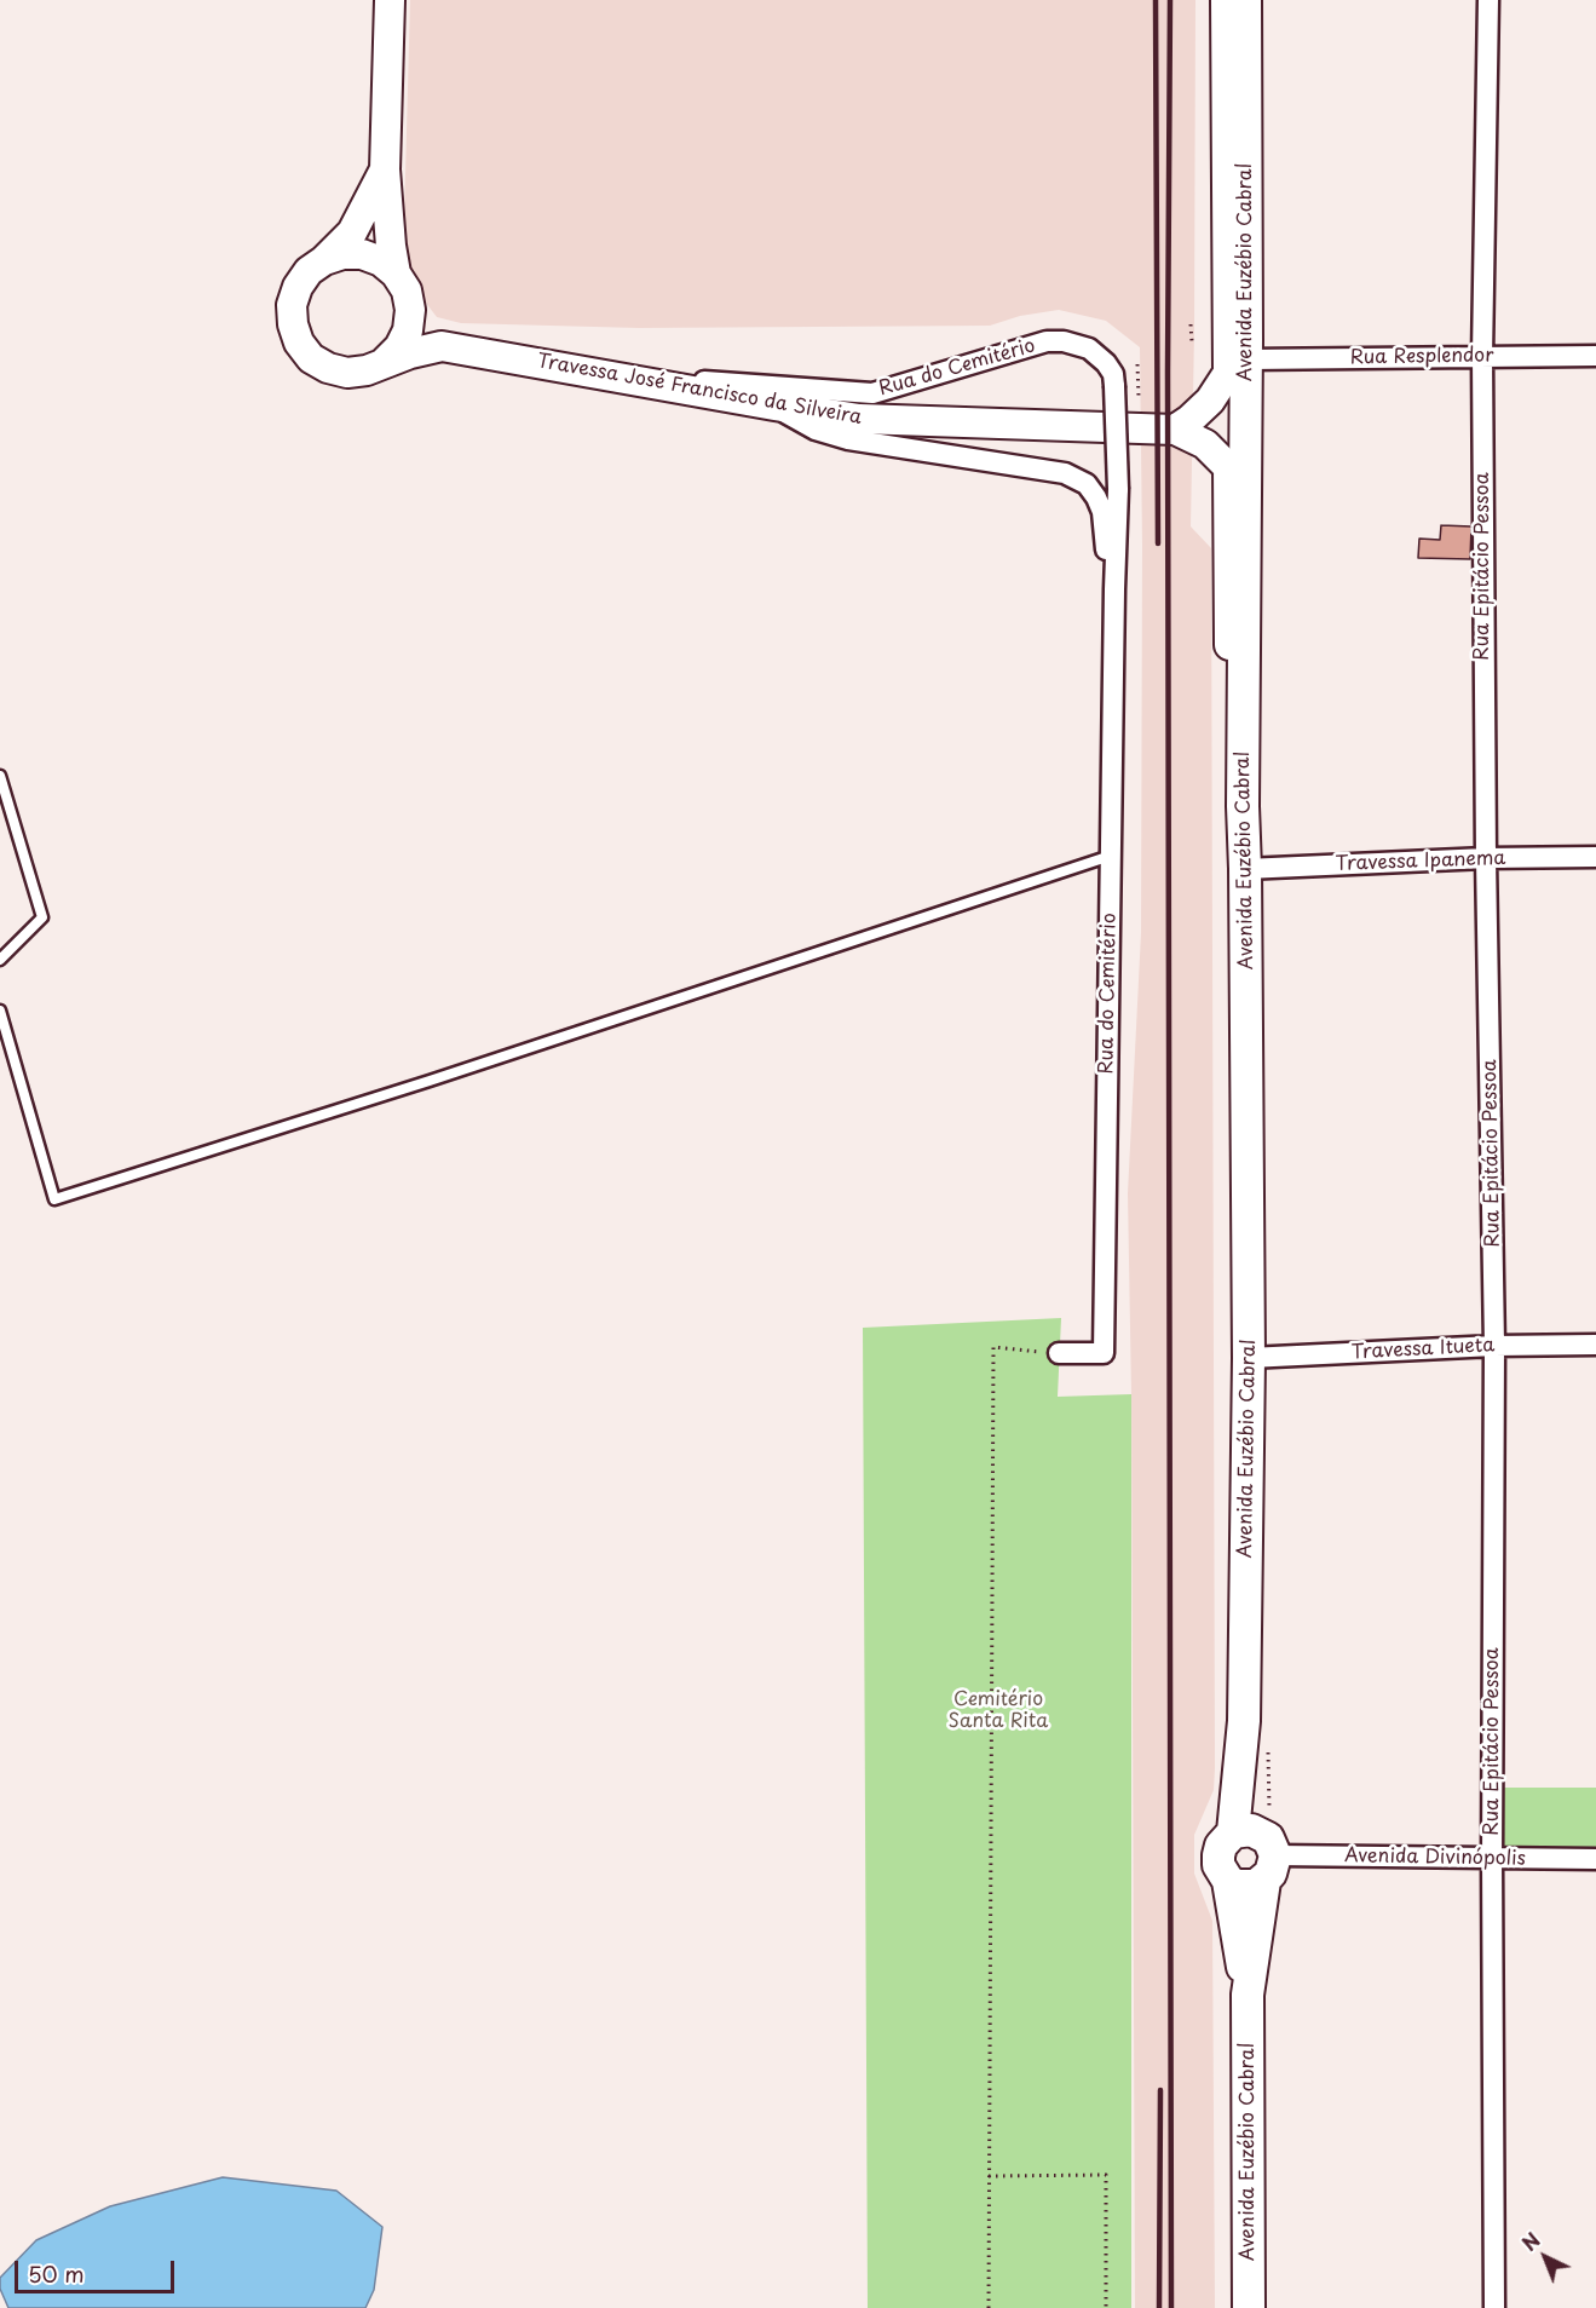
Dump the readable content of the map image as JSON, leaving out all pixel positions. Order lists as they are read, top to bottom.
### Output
{
  "streets": {
    "main road": ["Avenida Euzébio Cabral"],
    "street": [
      "Rua Resplendor",
      "Rua do Cemitério",
      "Travessa José Francisco da Silveira",
      "Rua Epitácio Pessoa",
      "Travessa Ipanema",
      "Travessa Itueta",
      "Avenida Divinópolis"
    ]
  },
  "crossings": [
    ["Avenida Euzébio Cabral", "Rua Resplendor"],
    ["Avenida Euzébio Cabral", "Travessa José Francisco da Silveira"],
    ["Avenida Euzébio Cabral", "Travessa Ipanema"],
    ["Avenida Euzébio Cabral", "Travessa Itueta"],
    ["Avenida Euzébio Cabral", "Avenida Divinópolis"],
    ["Rua Resplendor", "Rua Epitácio Pessoa"],
    ["Rua do Cemitério", "Travessa José Francisco da Silveira"],
    ["Rua Epitácio Pessoa", "Travessa Ipanema"],
    ["Rua Epitácio Pessoa", "Travessa Itueta"],
    ["Rua Epitácio Pessoa", "Avenida Divinópolis"]
  ],
  "parks": ["Cemitério Santa Rita"],
  "scale_bar": "50 m",
  "north": "top left"
}
